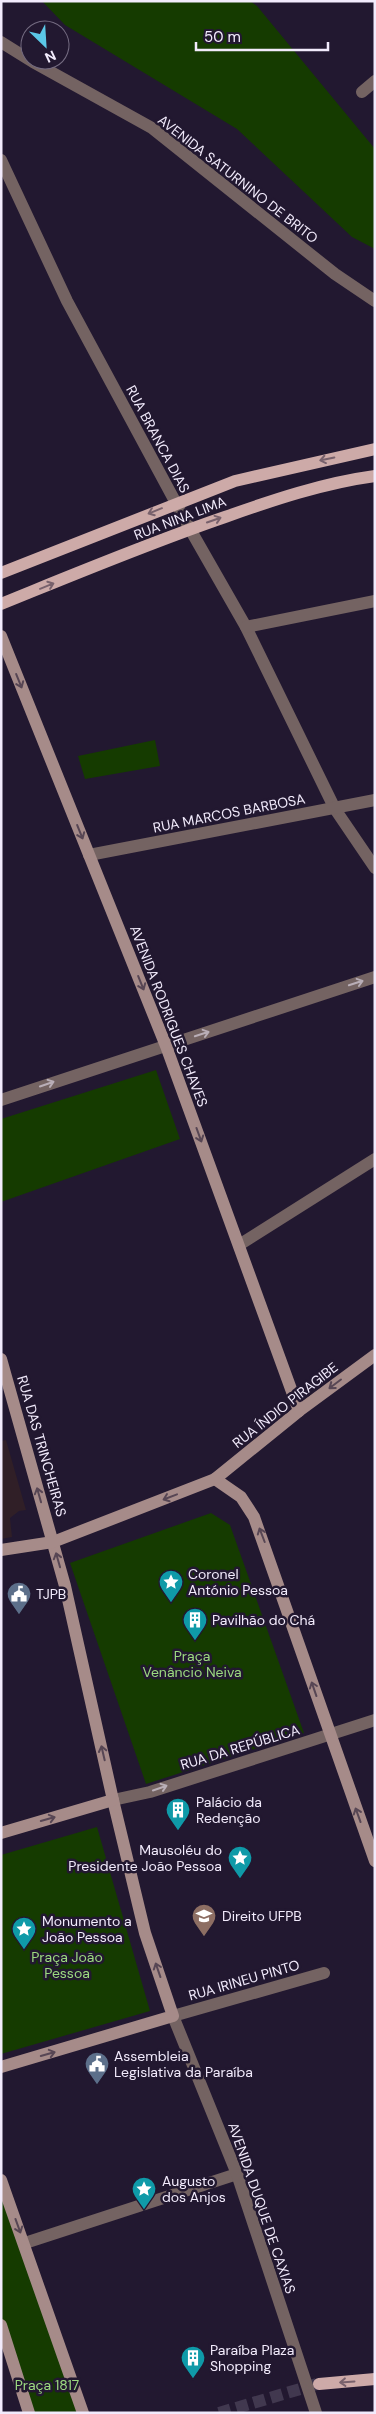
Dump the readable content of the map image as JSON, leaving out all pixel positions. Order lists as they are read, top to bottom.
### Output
{
  "streets": {
    "main road": ["RUA NINA LIMA"],
    "street": [
      "AVENIDA SATURNINO DE BRITO",
      "RUA BRANCA DIAS",
      "RUA MARCOS BARBOSA",
      "AVENIDA RODRIGUES CHAVES",
      "RUA ÍNDIO PIRAGIBE",
      "RUA DAS TRINCHEIRAS",
      "RUA DA REPÚBLICA",
      "RUA IRINEU PINTO",
      "AVENIDA DUQUE DE CAXIAS"
    ]
  },
  "crossings": [
    ["RUA BRANCA DIAS", "RUA NINA LIMA"],
    ["RUA BRANCA DIAS", "RUA MARCOS BARBOSA"],
    ["RUA MARCOS BARBOSA", "AVENIDA RODRIGUES CHAVES"],
    ["AVENIDA RODRIGUES CHAVES", "RUA ÍNDIO PIRAGIBE"],
    ["RUA ÍNDIO PIRAGIBE", "RUA DAS TRINCHEIRAS"],
    ["RUA IRINEU PINTO", "AVENIDA DUQUE DE CAXIAS"]
  ],
  "one_way": [
    "AVENIDA RODRIGUES CHAVES",
    "RUA ÍNDIO PIRAGIBE",
    "RUA DAS TRINCHEIRAS",
    "RUA DA REPÚBLICA"
  ],
  "parks": ["Praça Venâncio Neiva", "Praça João Pessoa", "Praça 1817"],
  "places": {
    "place": [
      "Coronel António Pessoa",
      "Mausoléu do Presidente João Pessoa",
      "Monumento a João Pessoa",
      "Augusto dos Anjos"
    ],
    "public building": ["TJPB", "Assembleia Legislativa da Paraíba"],
    "building": ["Pavilhão do Chá", "Palácio da Redenção", "Paraíba Plaza Shopping"],
    "school or university": ["Direito UFPB"]
  },
  "scale_bar": "50 m",
  "north": "bottom right"
}
